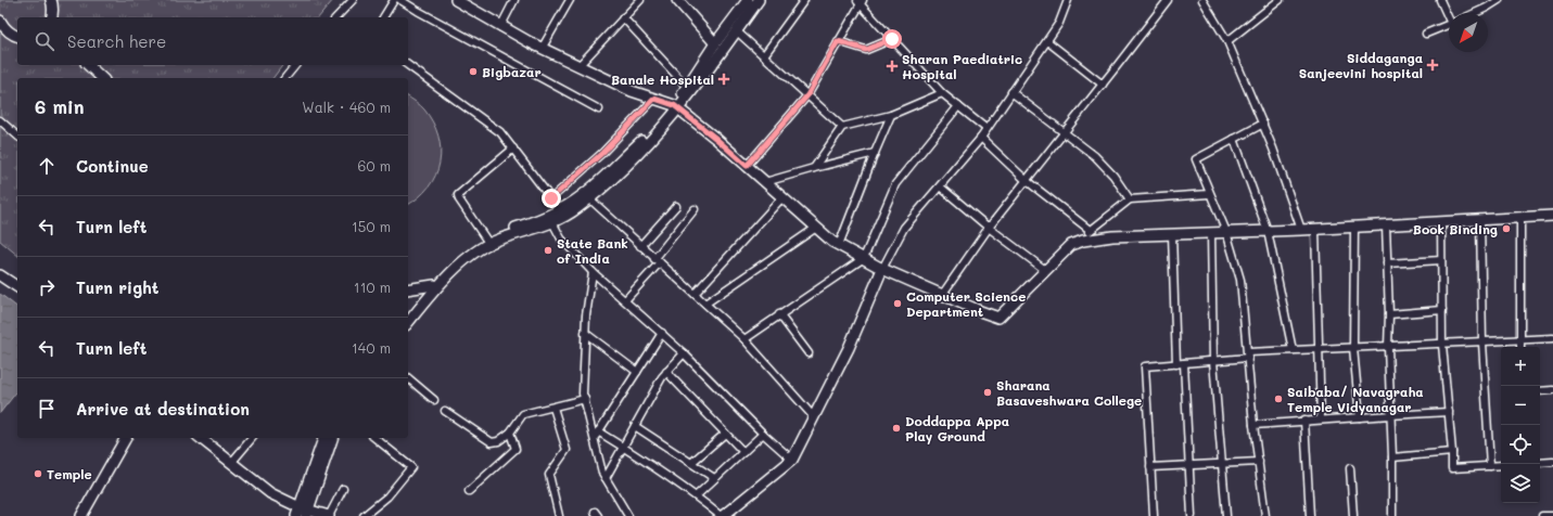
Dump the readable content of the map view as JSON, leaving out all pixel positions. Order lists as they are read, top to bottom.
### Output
{
  "places": {
    "health": ["Siddaganga Sanjeevini hospital", "Sharan Paediatric Hospital", "Banale Hospital"],
    "other": [
      "Bigbazar",
      "Book Binding",
      "State Bank of India",
      "Computer Science Department",
      "Sharana Basaveshwara College",
      "Saibaba/ Navagraha Temple Vidyanagar",
      "Doddappa Appa Play Ground",
      "Temple"
    ]
  },
  "north": "bottom left",
  "page": {
    "search": "Search here",
    "heading": ["6 min", "Walk · 460 m"],
    "list": [
      ["Continue", "60 m"],
      ["Turn left", "150 m"],
      ["Turn right", "110 m"],
      ["Turn left", "140 m"],
      "Arrive at destination"
    ],
    "map_buttons": ["+", "−"]
  }
}
